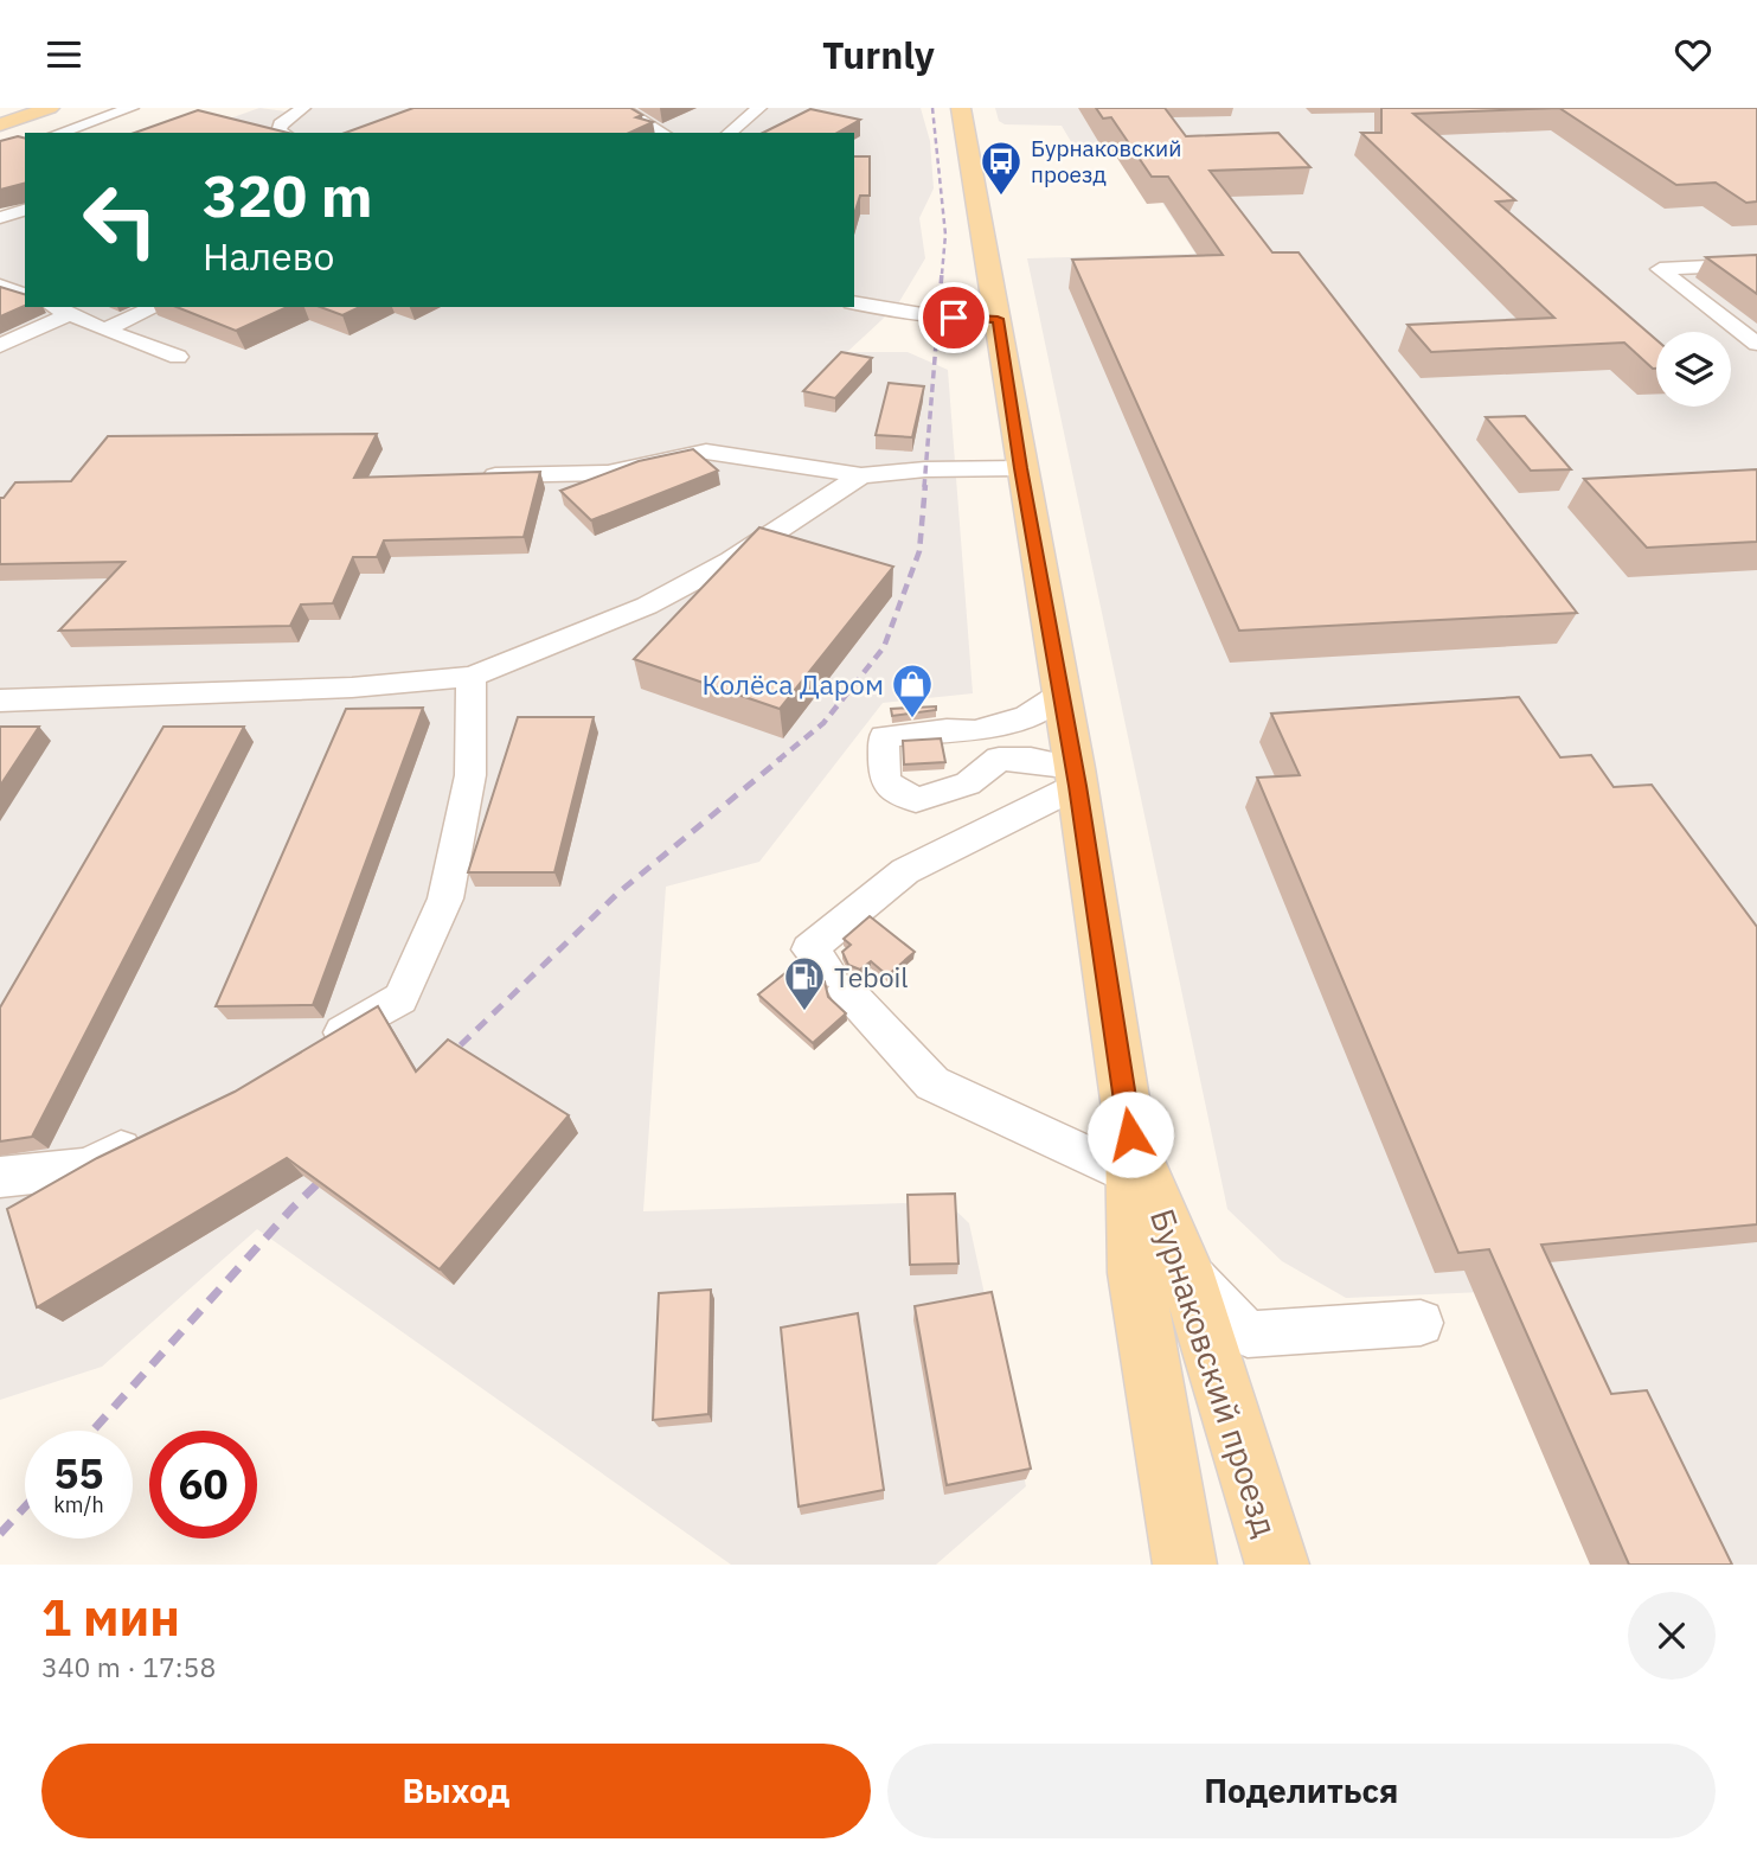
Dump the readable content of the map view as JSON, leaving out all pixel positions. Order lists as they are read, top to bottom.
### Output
{
  "streets": {
    "main road": ["Бурнаковский проезд"]
  },
  "places": {
    "bus stop": ["Бурнаковский проезд"],
    "shop": ["Колёса Даром"],
    "fuel station": ["Teboil"]
  },
  "page": {
    "header": "Turnly",
    "turn": ["320 m", "Налево"],
    "speed": "55 km/h",
    "limit": "60",
    "heading": ["1 мин", "340 m · 17:58"],
    "buttons": ["Выход", "Поделиться"]
  }
}
